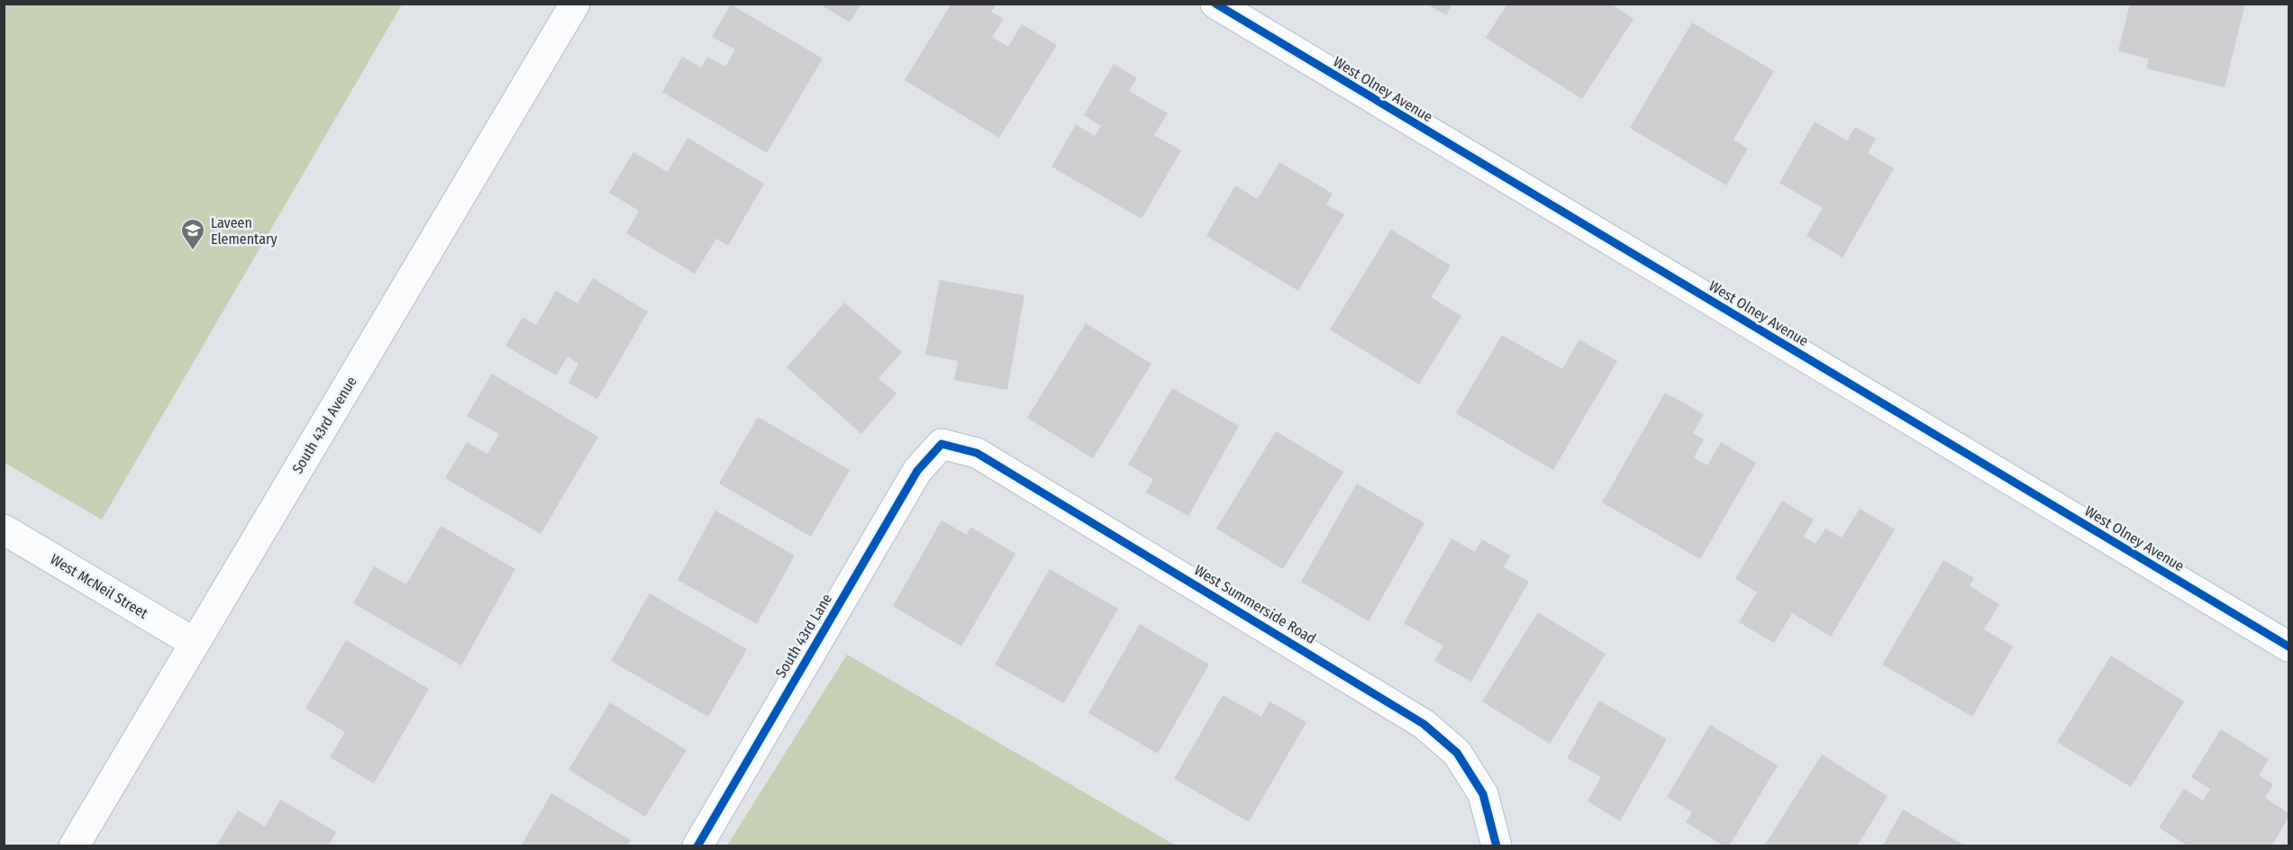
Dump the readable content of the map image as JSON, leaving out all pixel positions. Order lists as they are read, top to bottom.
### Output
{
  "streets": {
    "street": [
      "West Olney Avenue",
      "South 43rd Avenue",
      "West McNeil Street",
      "West Summerside Road",
      "South 43rd Lane"
    ]
  },
  "crossings": [
    ["South 43rd Avenue", "West McNeil Street"],
    ["West Summerside Road", "South 43rd Lane"]
  ],
  "places": {
    "school or university": ["Laveen Elementary"]
  }
}
